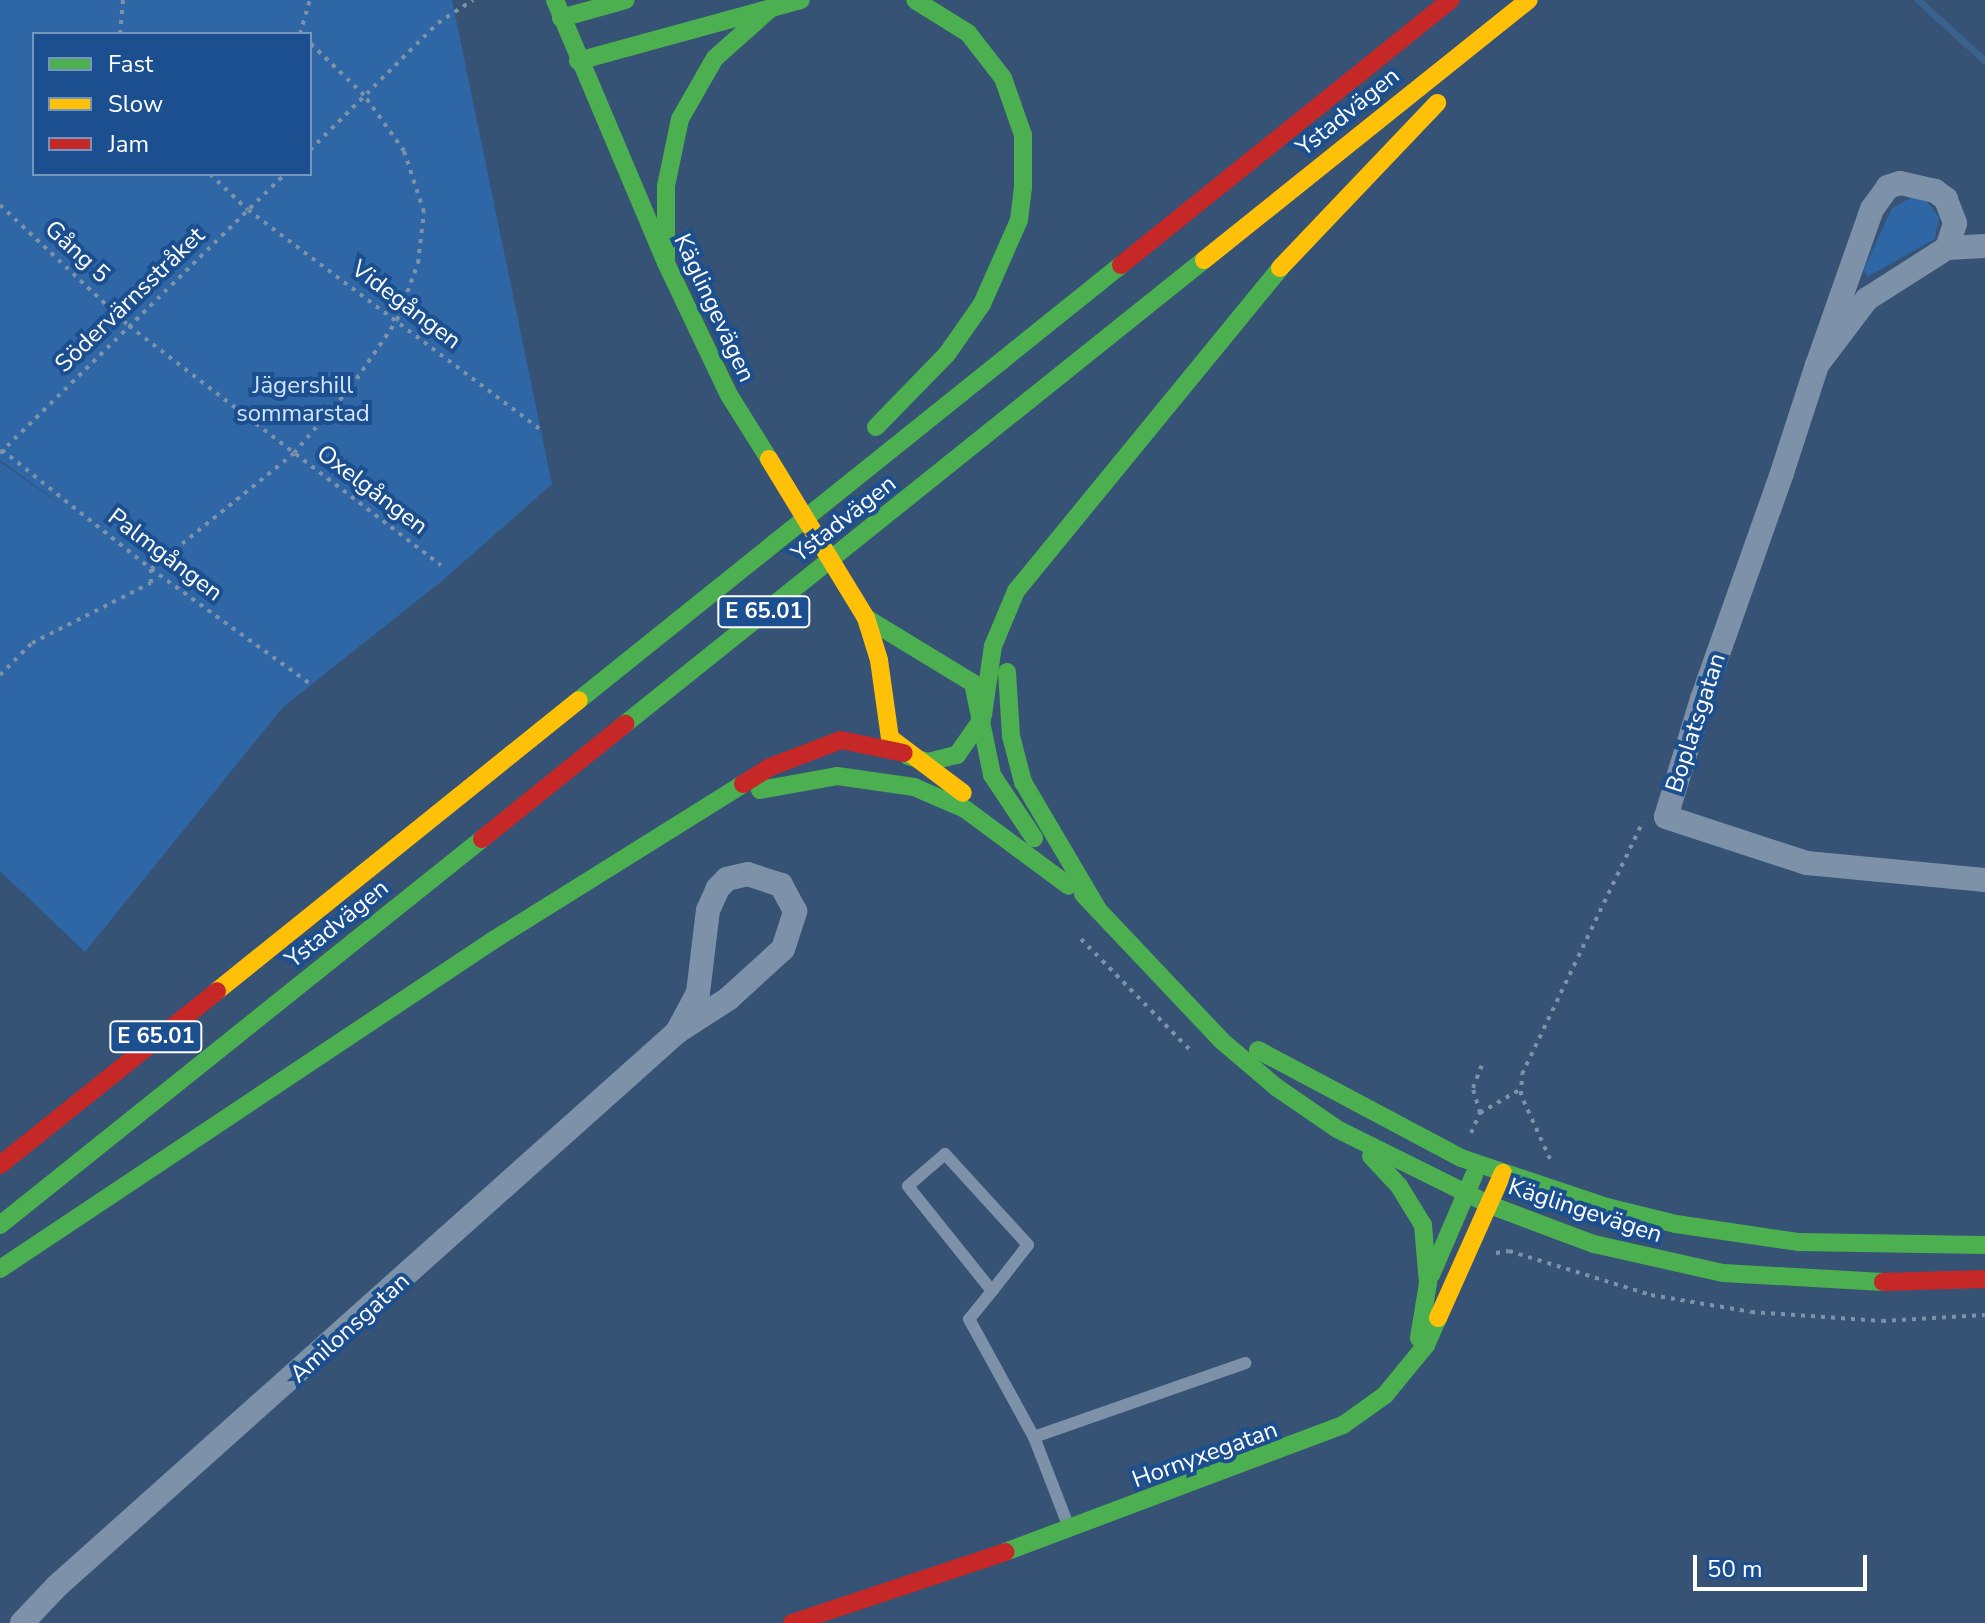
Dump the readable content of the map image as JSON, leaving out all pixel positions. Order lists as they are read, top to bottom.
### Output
{
  "streets": {
    "main road": [
      "Ystadvägen",
      "Käglingevägen",
      "E 65.01",
      "Hornyxegatan"
    ],
    "street": ["Boplatsgatan", "Amilonsgatan"],
    "path": [
      "Gång 5",
      "Södervärnsstråket",
      "Videgången",
      "Oxelgången",
      "Palmgången"
    ]
  },
  "crossings": [
    ["Gång 5", "Södervärnsstråket"],
    ["Gång 5", "Oxelgången"],
    ["Södervärnsstråket", "Videgången"],
    ["Södervärnsstråket", "Oxelgången"],
    ["Södervärnsstråket", "Palmgången"],
    ["Käglingevägen", "Hornyxegatan"]
  ],
  "parks": ["Jägershill sommarstad"],
  "legend": ["Fast", "Slow", "Jam"],
  "scale_bar": "50 m"
}
